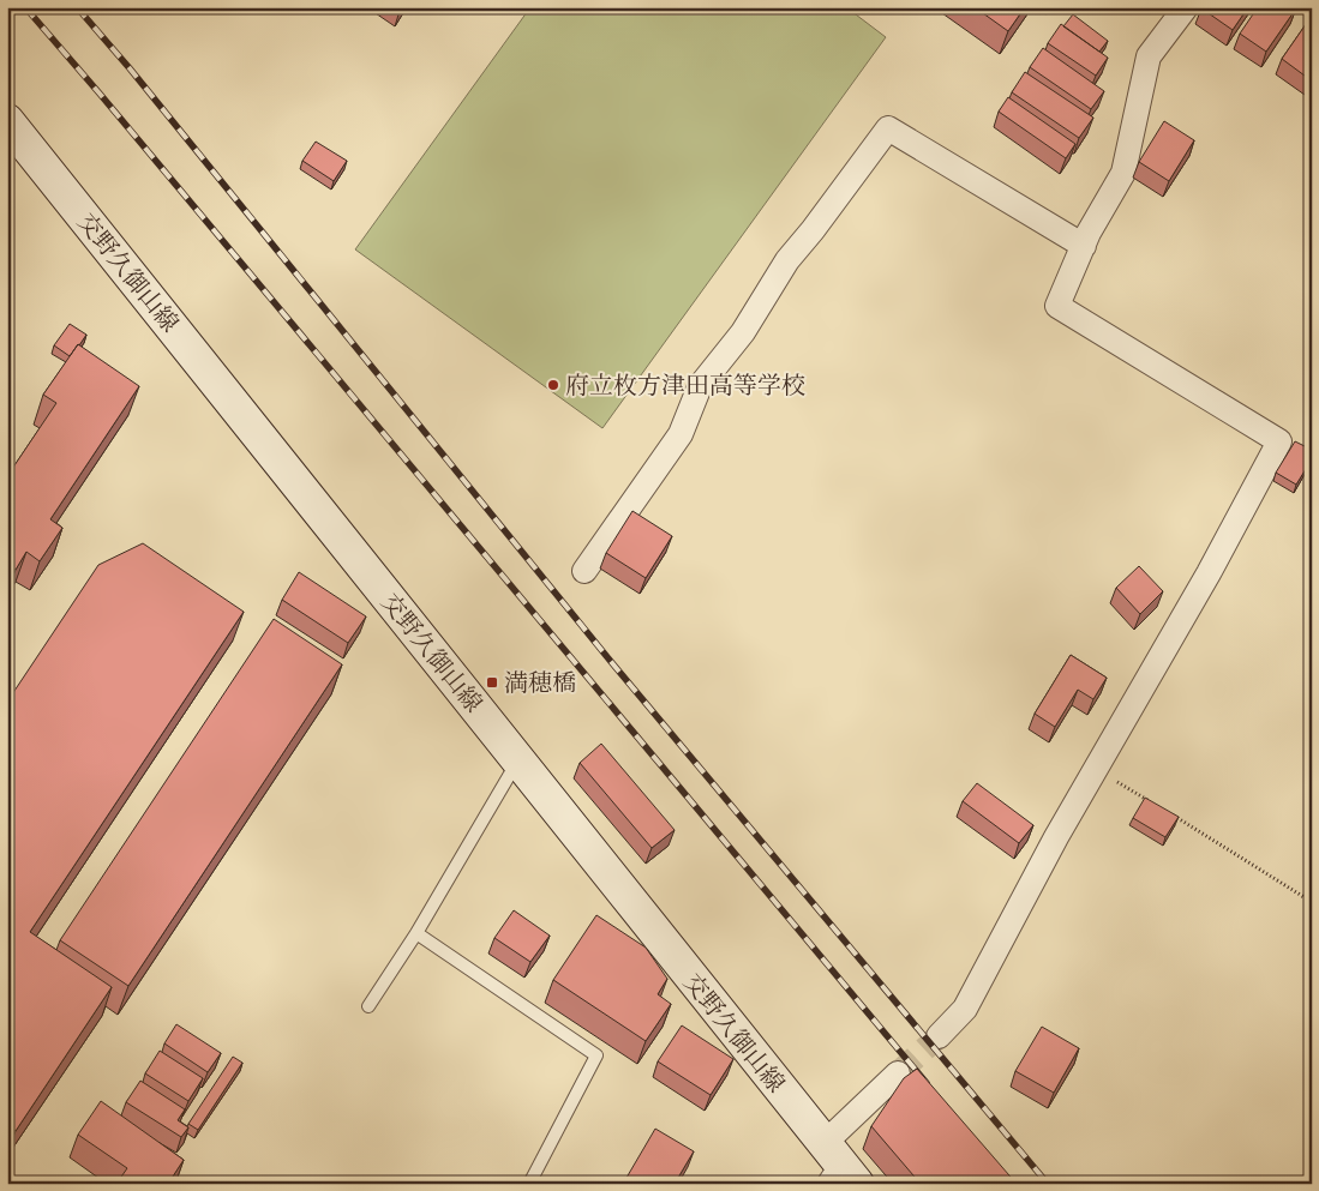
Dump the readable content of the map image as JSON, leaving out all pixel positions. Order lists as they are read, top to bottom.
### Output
{
  "streets": {
    "main road": ["交野久御山線"]
  },
  "places": {
    "other": ["府立枚方津田高等学校"],
    "transit": ["満穂橋"]
  }
}
